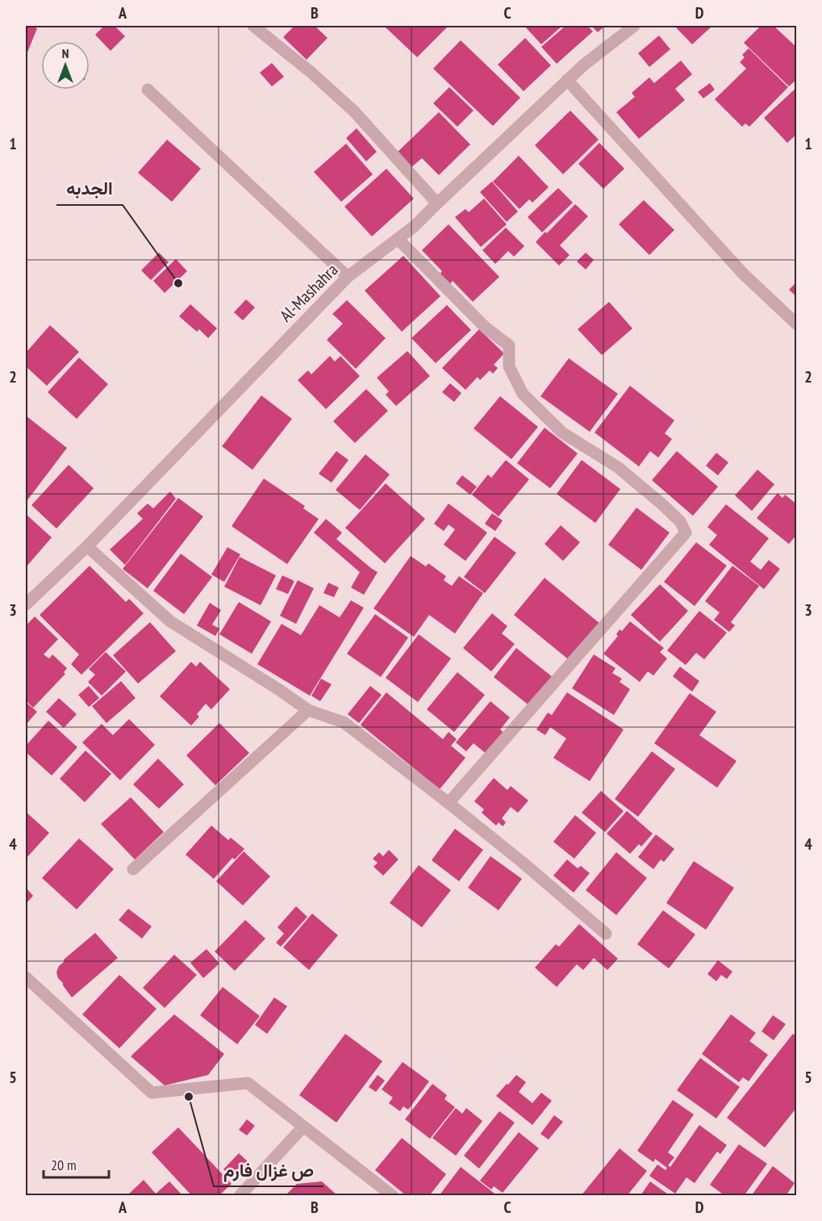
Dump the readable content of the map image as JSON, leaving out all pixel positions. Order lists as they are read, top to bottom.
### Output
{
  "streets": {
    "street": ["Al-Mashahra"]
  },
  "places": ["الجدبه", "ص غزال فارم"],
  "scale_bar": "20 m",
  "north": "top",
  "grid": {
    "columns": [
      "A",
      "B",
      "C",
      "D"
    ],
    "rows": [
      "1",
      "2",
      "3",
      "4",
      "5"
    ]
  }
}
